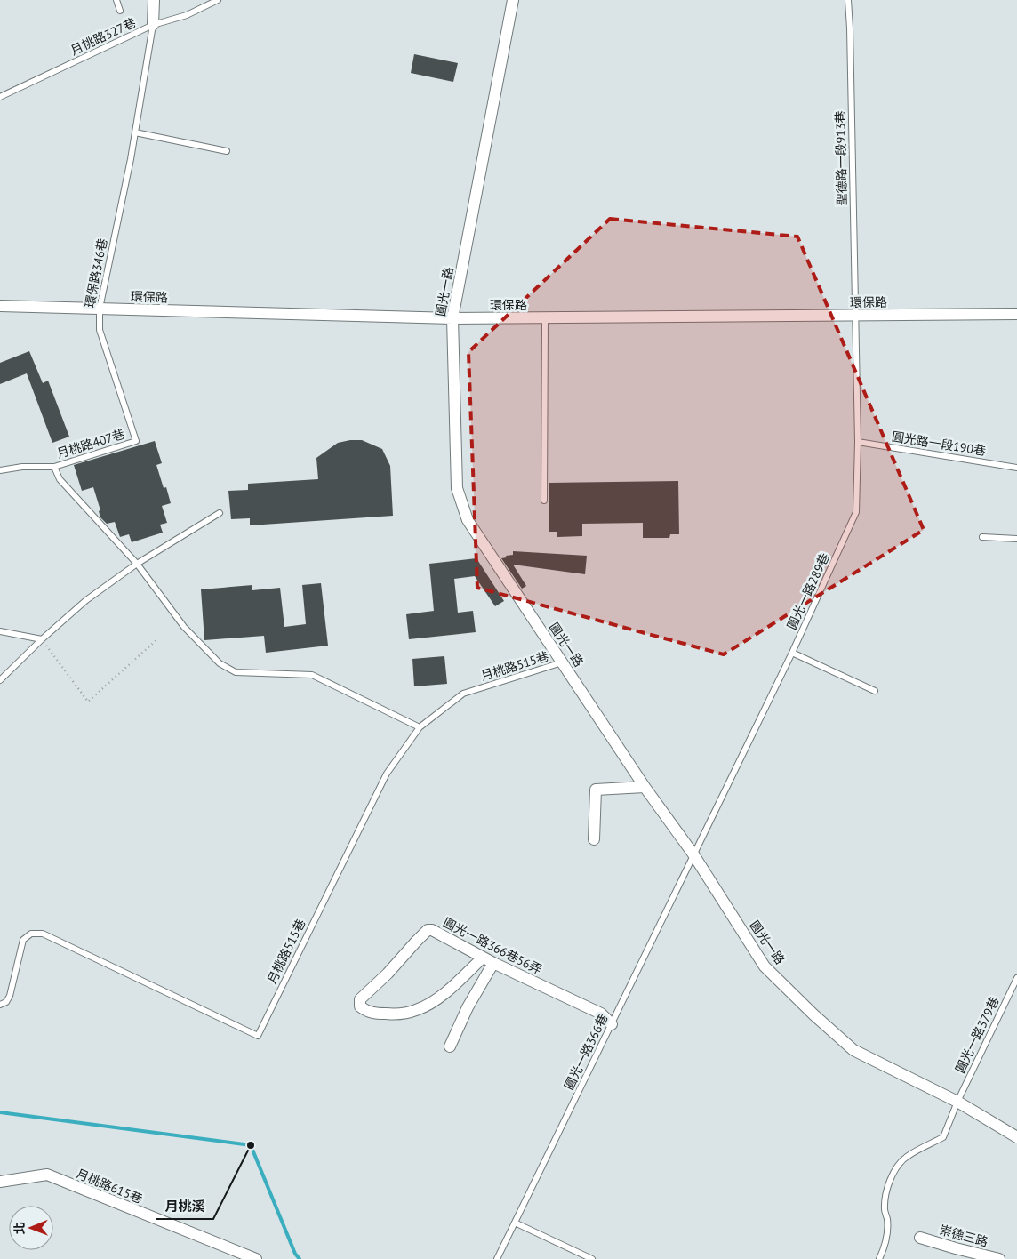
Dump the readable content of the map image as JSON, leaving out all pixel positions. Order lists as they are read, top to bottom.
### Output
{
  "streets": {
    "street": [
      "圓光一路",
      "環保路",
      "圓光一路366巷56弄",
      "月桃路615巷",
      "崇德三路"
    ],
    "lane": [
      "月桃路327巷",
      "聖德路一段913巷",
      "環保路346巷",
      "月桃路407巷",
      "圓光路一段190巷",
      "圓光一路289巷",
      "月桃路515巷",
      "圓光一路379巷",
      "圓光一路366巷"
    ]
  },
  "crossings": [
    ["月桃路327巷", "環保路346巷"],
    ["聖德路一段913巷", "環保路"],
    ["聖德路一段913巷", "圓光一路289巷"],
    ["環保路346巷", "環保路"],
    ["環保路346巷", "月桃路407巷"],
    ["圓光一路", "環保路"],
    ["圓光一路", "圓光一路289巷"],
    ["圓光一路", "月桃路515巷"],
    ["圓光一路", "圓光一路379巷"],
    ["圓光一路", "圓光一路366巷"],
    ["環保路", "圓光一路289巷"],
    ["圓光路一段190巷", "圓光一路289巷"],
    ["圓光一路289巷", "圓光一路366巷"],
    ["圓光一路366巷56弄", "圓光一路366巷"]
  ],
  "places": ["月桃溪"],
  "north": "left"
}
